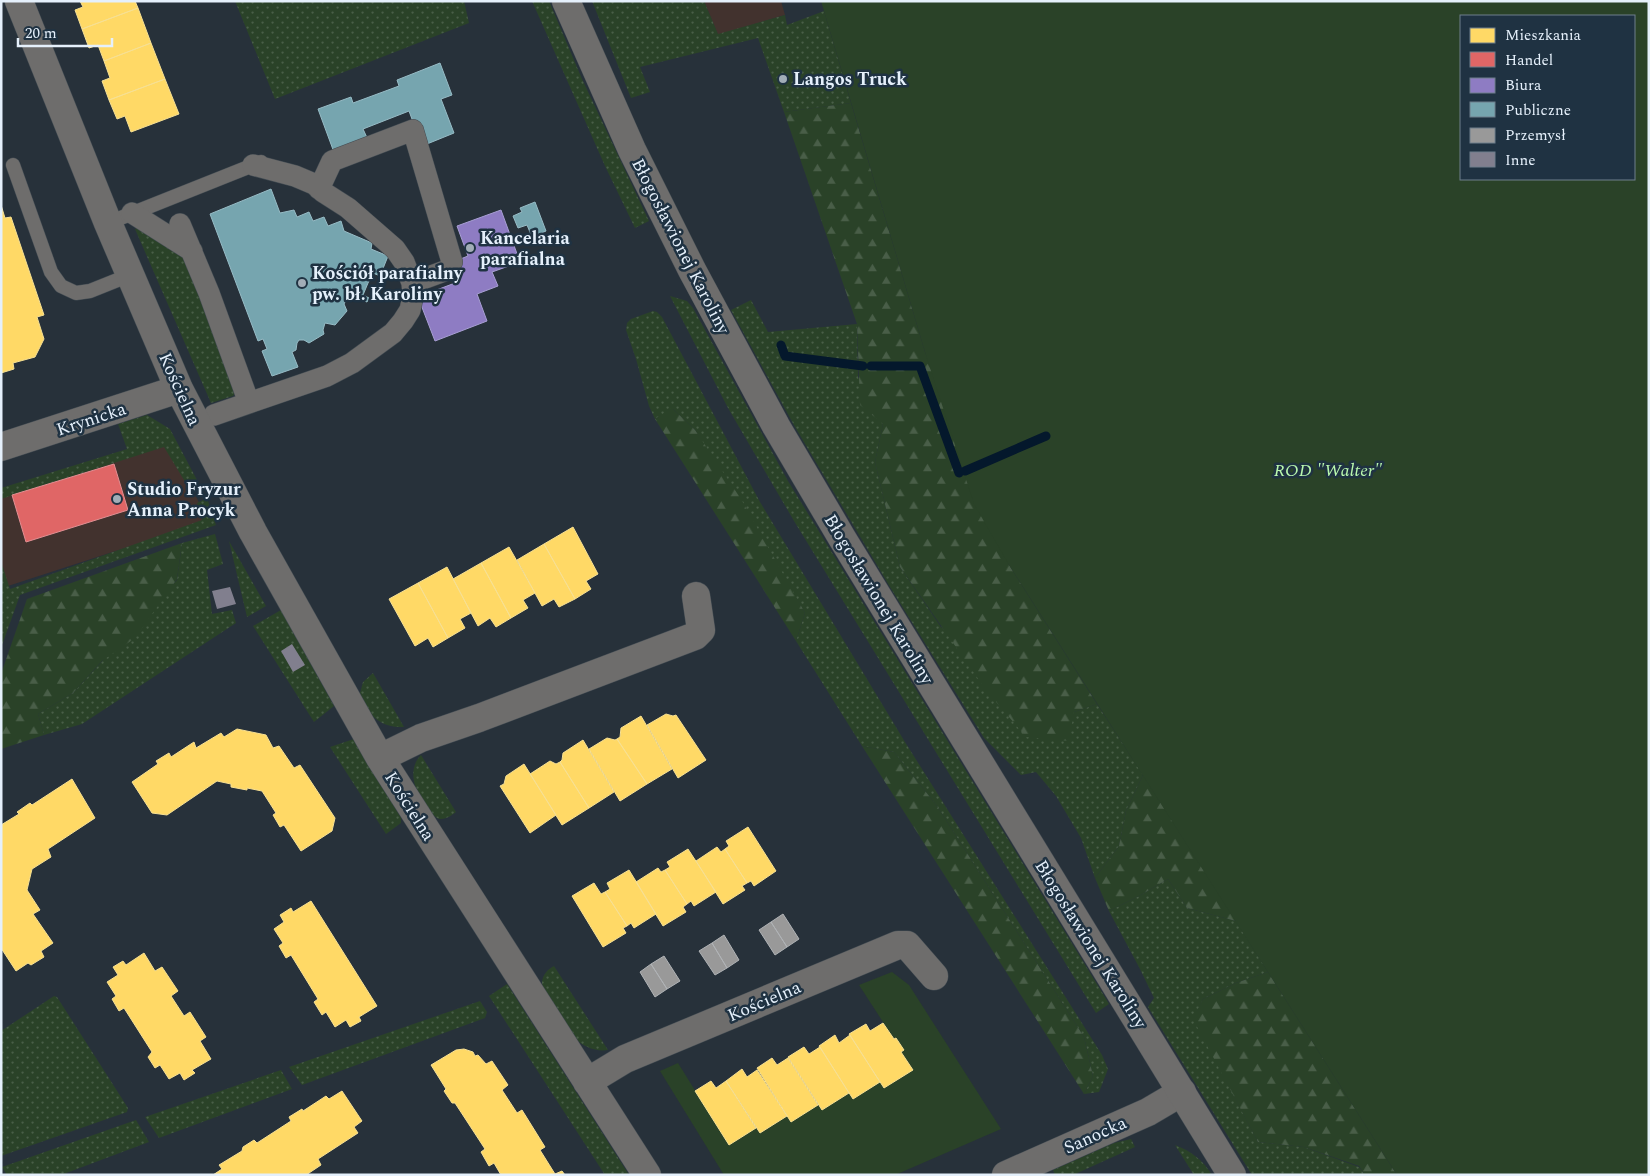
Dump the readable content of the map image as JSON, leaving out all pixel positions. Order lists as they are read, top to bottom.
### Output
{
  "streets": {
    "street": [
      "Błogosławionej Karoliny",
      "Kościelna",
      "Krynicka",
      "Sanocka"
    ]
  },
  "crossings": [
    ["Błogosławionej Karoliny", "Sanocka"],
    ["Kościelna", "Krynicka"]
  ],
  "parks": ["ROD \"Walter\""],
  "places": [
    "Langos Truck",
    "Kancelaria parafialna",
    "Kościół parafialny pw. bł. Karoliny",
    "Studio Fryzur Anna Procyk"
  ],
  "legend": [
    "Mieszkania",
    "Handel",
    "Biura",
    "Publiczne",
    "Przemysł",
    "Inne"
  ],
  "scale_bar": "20 m"
}
